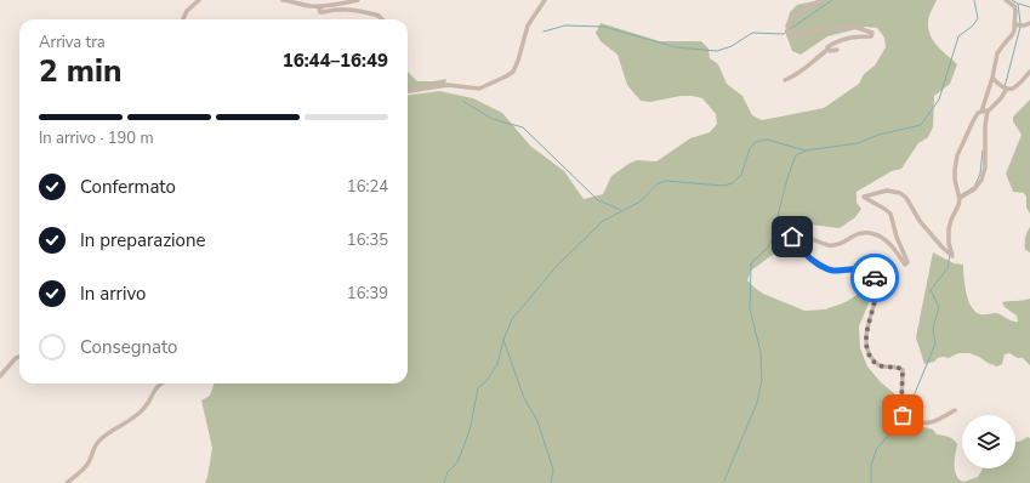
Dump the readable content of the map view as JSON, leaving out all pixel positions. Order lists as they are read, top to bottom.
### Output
{
  "page": {
    "heading": ["2 min", "Arriva tra", "16:44–16:49"],
    "bar": "In arrivo · 190 m",
    "list": [
      ["Confermato", "16:24"],
      ["In preparazione", "16:35"],
      ["In arrivo", "16:39"],
      "Consegnato"
    ]
  }
}
